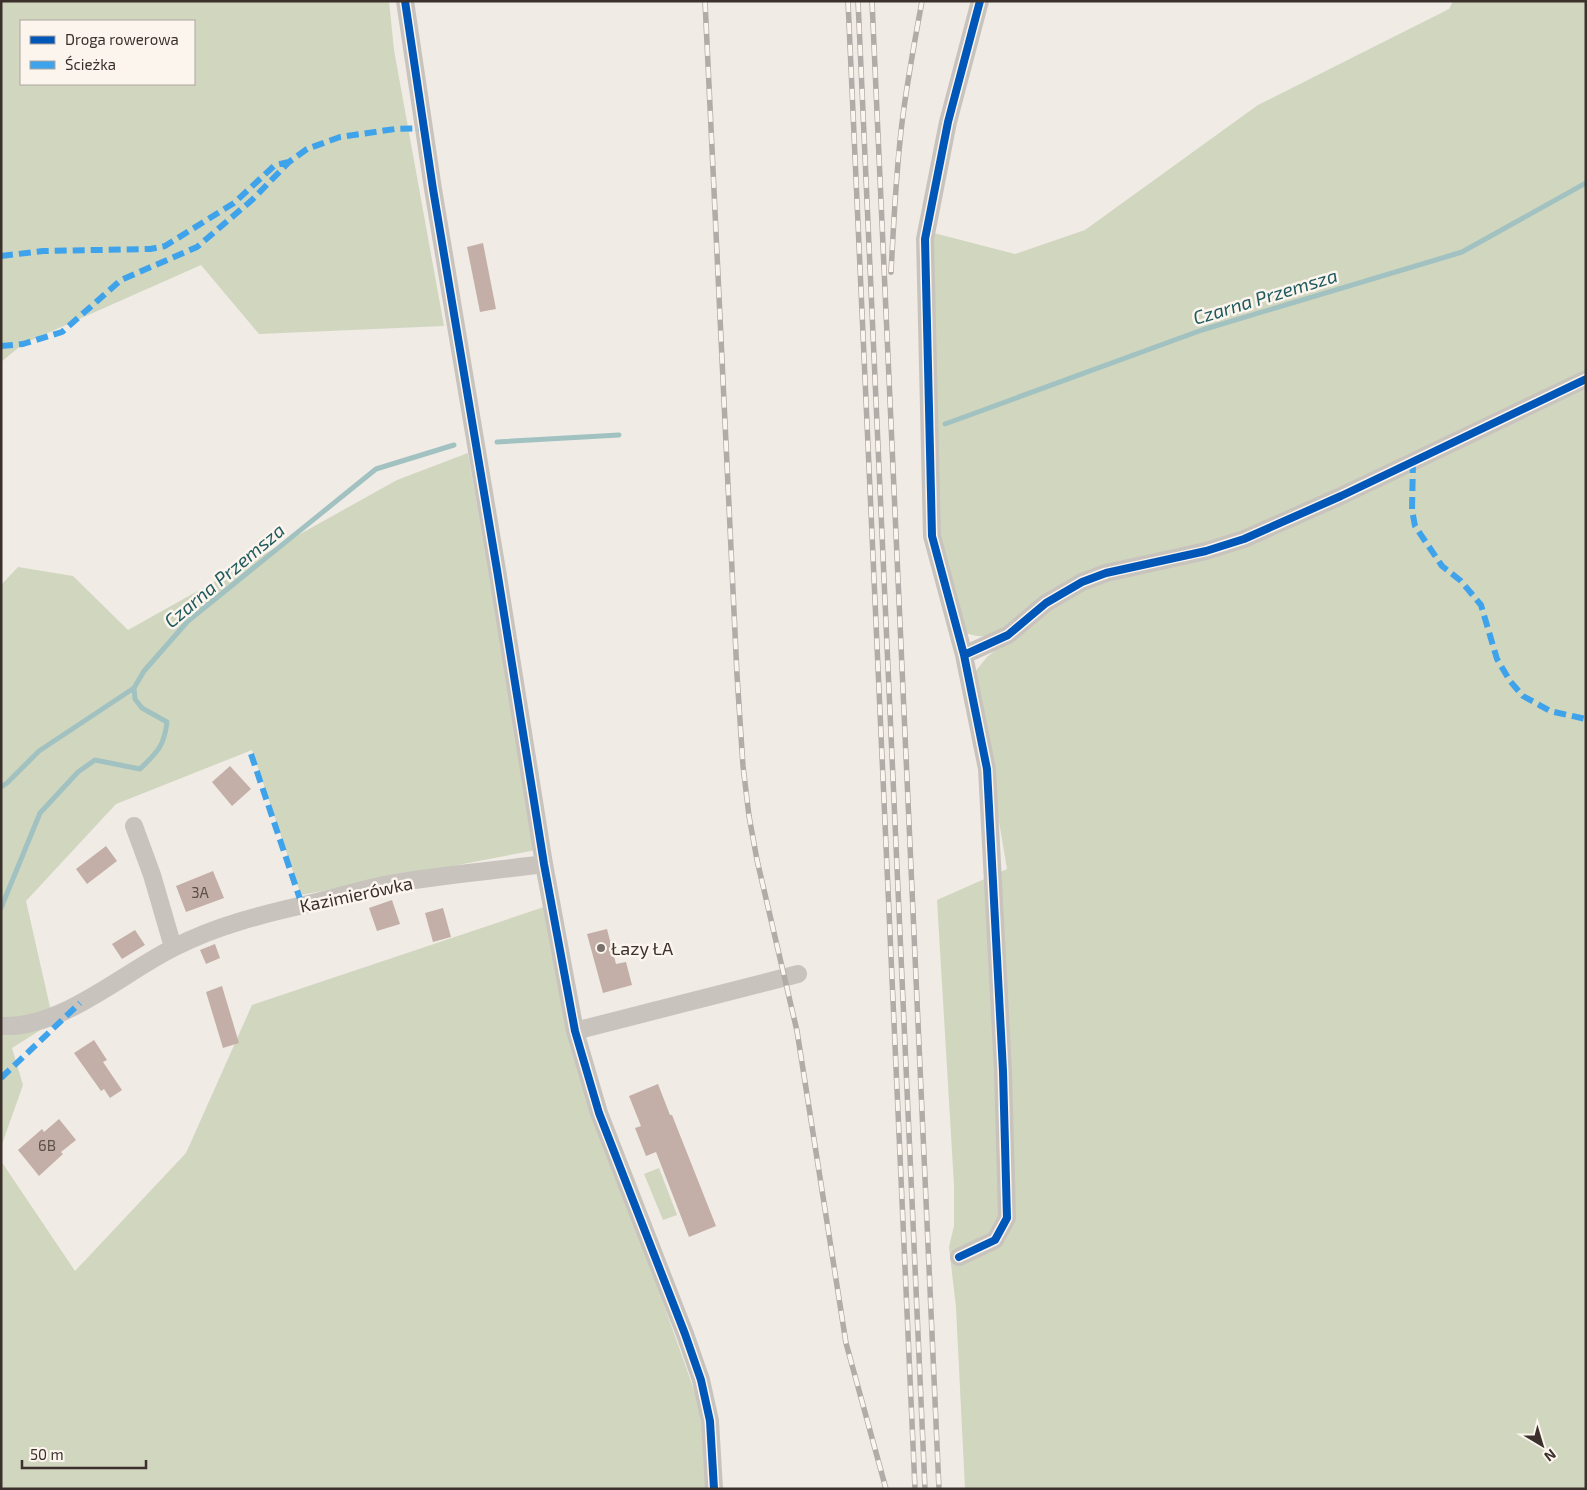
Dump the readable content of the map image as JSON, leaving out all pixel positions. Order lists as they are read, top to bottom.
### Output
{
  "streets": {
    "street": ["Kazimierówka"]
  },
  "water": ["Czarna Przemsza"],
  "places": ["Łazy ŁA"],
  "house_numbers": ["3A", "6B"],
  "legend": ["Droga rowerowa", "Ścieżka"],
  "scale_bar": "50 m",
  "north": "bottom right"
}
